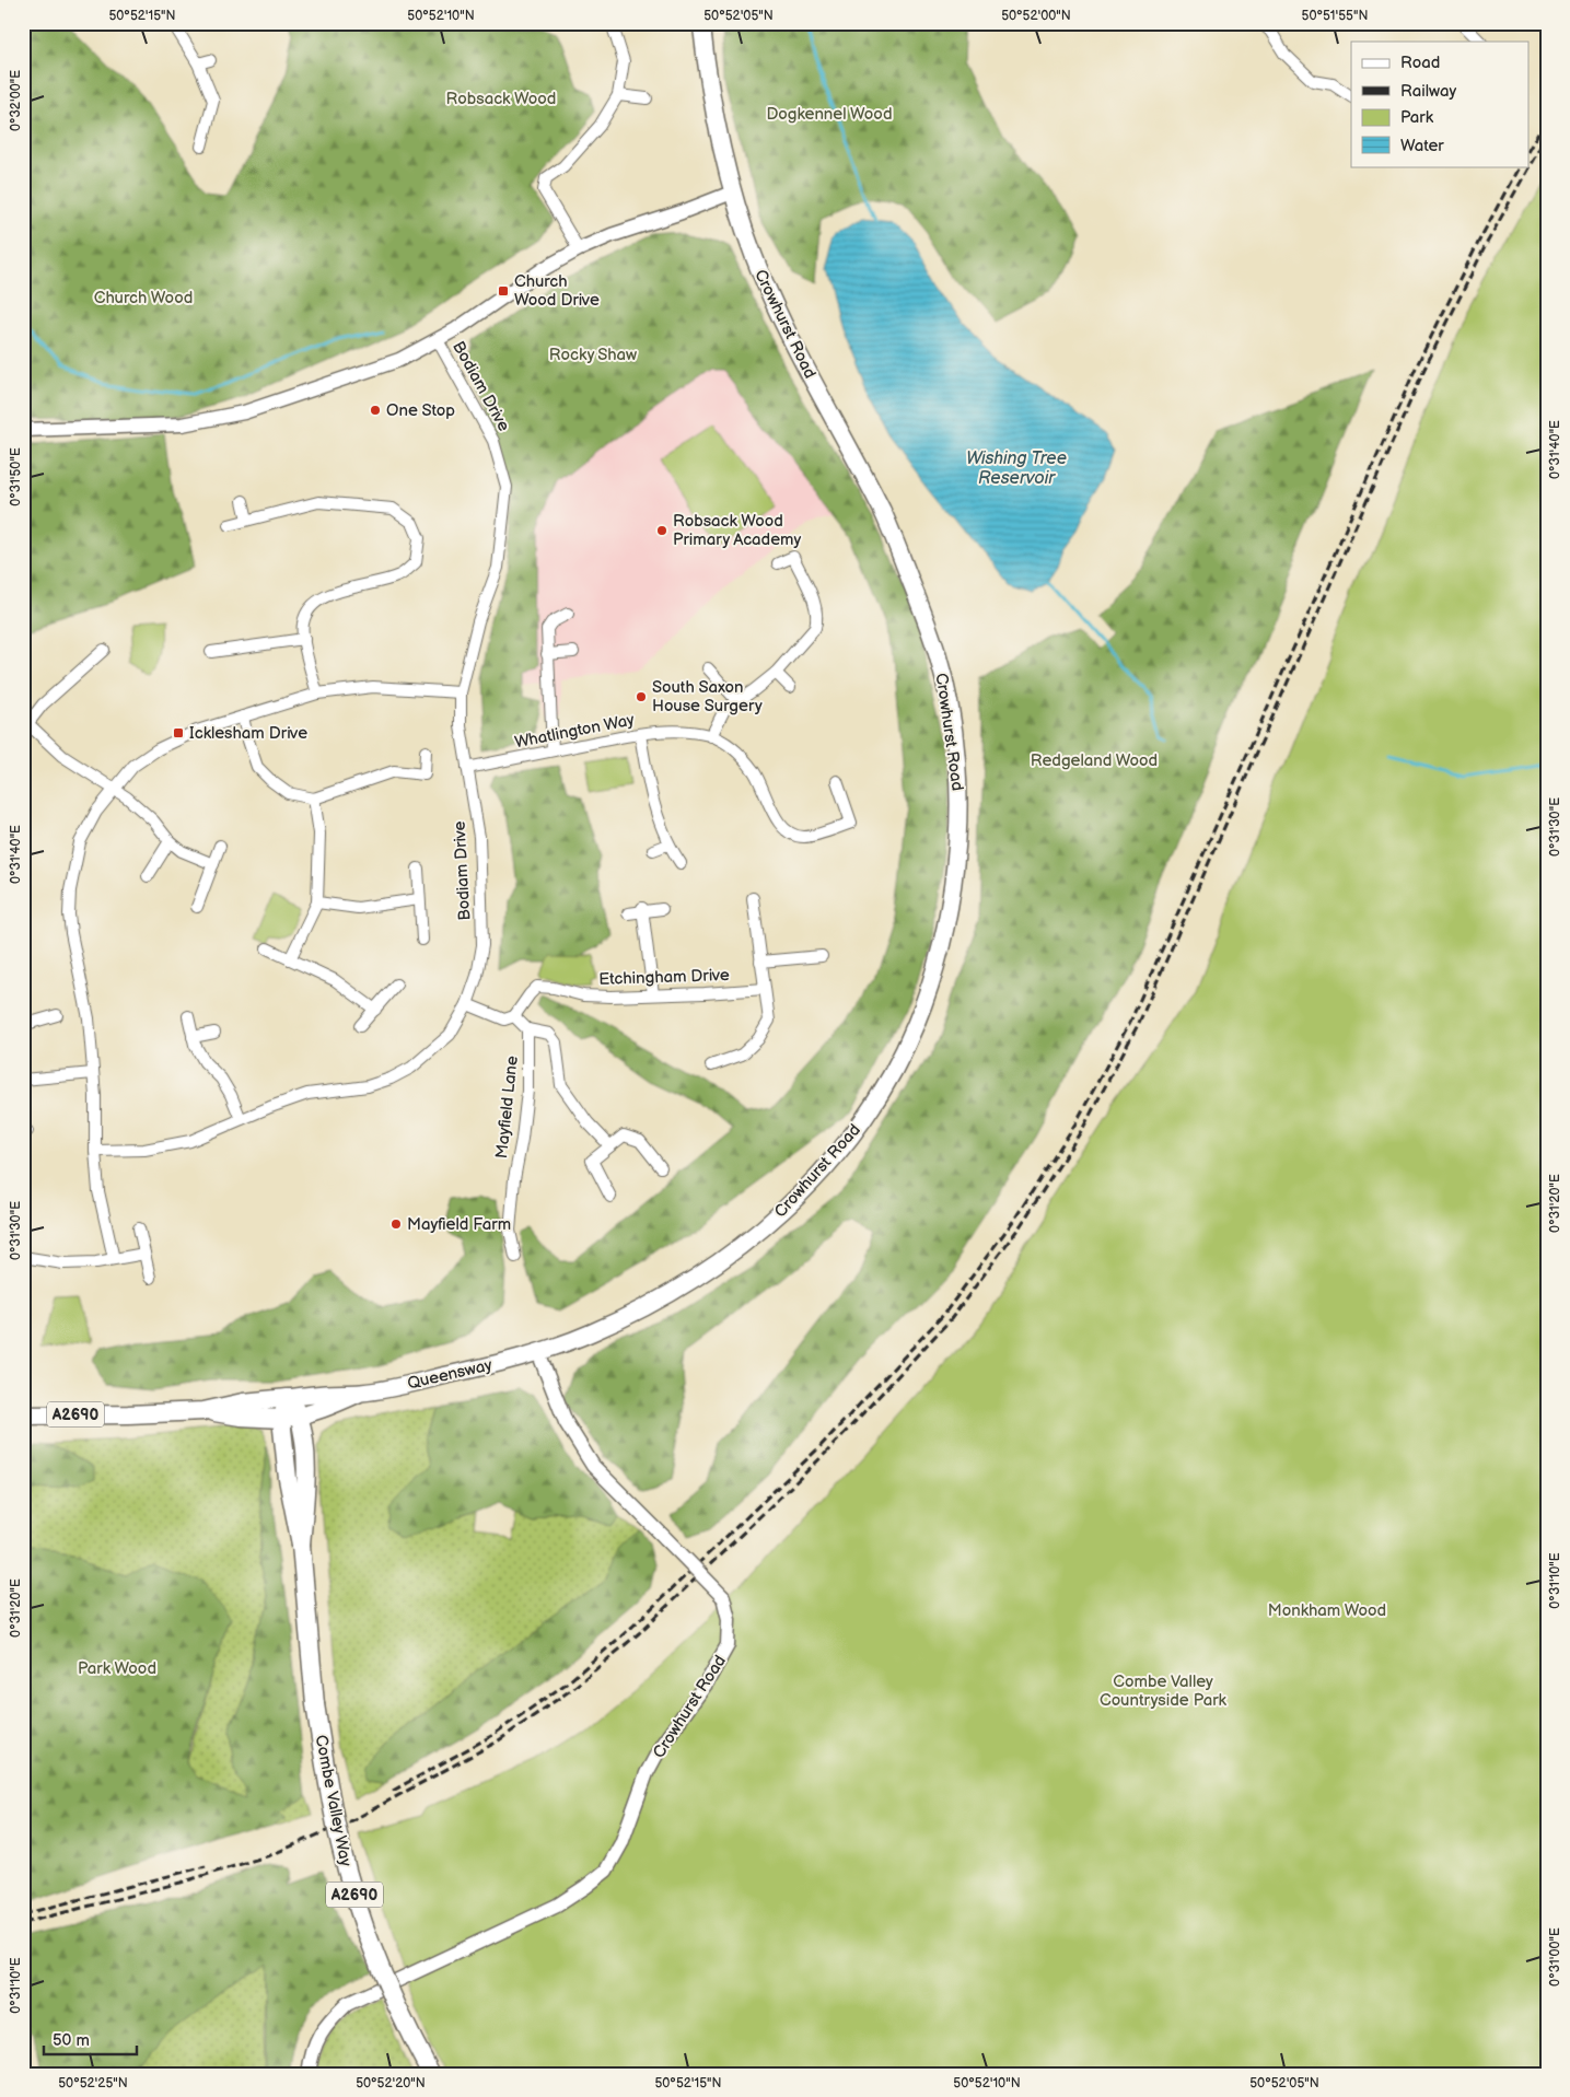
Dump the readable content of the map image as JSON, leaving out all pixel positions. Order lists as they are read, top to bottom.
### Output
{
  "streets": {
    "main road": [
      "Crowhurst Road",
      "Queensway",
      "A2690",
      "Combe Valley Way"
    ],
    "street": [
      "Bodiam Drive",
      "Whatlington Way",
      "Etchingham Drive",
      "Mayfield Lane"
    ]
  },
  "crossings": [
    ["Crowhurst Road", "Queensway"],
    ["Bodiam Drive", "Whatlington Way"],
    ["Queensway", "Combe Valley Way"]
  ],
  "water": ["Wishing Tree Reservoir"],
  "parks": [
    "Robsack Wood",
    "Dogkennel Wood",
    "Church Wood",
    "Rocky Shaw",
    "Redgeland Wood",
    "Monkham Wood",
    "Park Wood",
    "Combe Valley Countryside Park"
  ],
  "places": {
    "transit": ["Church Wood Drive", "Icklesham Drive"],
    "other": [
      "One Stop",
      "Robsack Wood Primary Academy",
      "South Saxon House Surgery",
      "Mayfield Farm"
    ]
  },
  "legend": [
    "Road",
    "Railway",
    "Park",
    "Water"
  ],
  "scale_bar": "50 m",
  "coordinates": [
    "50°52'15\"N",
    "50°52'10\"N",
    "50°52'05\"N",
    "50°52'00\"N",
    "50°51'55\"N",
    "0°32'00\"E",
    "0°31'40\"E",
    "0°31'50\"E",
    "0°31'30\"E",
    "0°31'20\"E",
    "0°31'10\"E",
    "0°31'00\"E",
    "50°52'25\"N",
    "50°52'20\"N"
  ]
}
